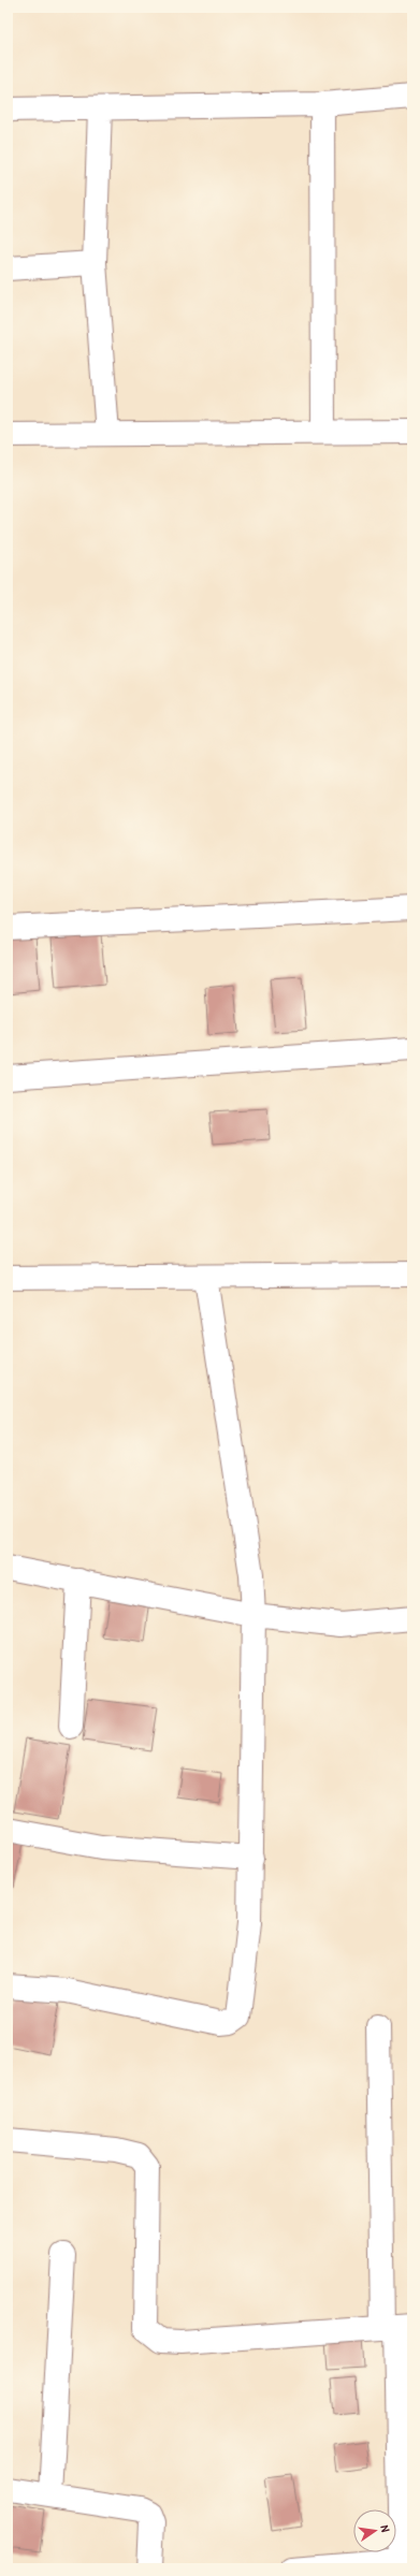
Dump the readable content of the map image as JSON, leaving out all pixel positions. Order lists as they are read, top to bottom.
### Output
{
  "north": "right"
}
